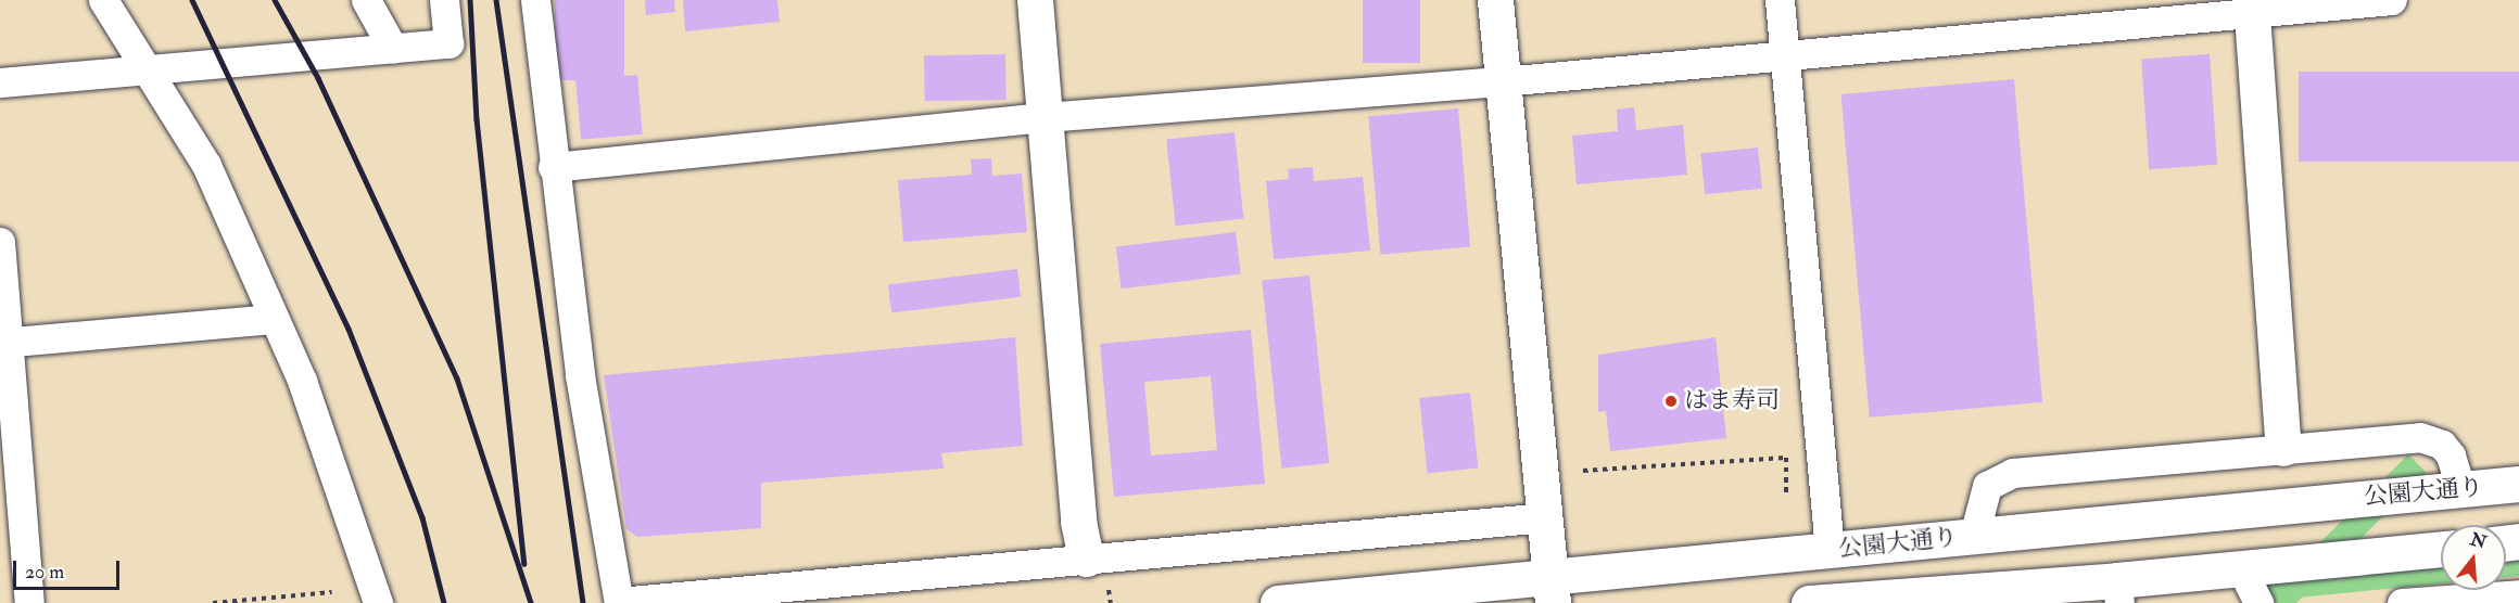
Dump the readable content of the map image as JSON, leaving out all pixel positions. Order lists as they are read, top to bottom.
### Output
{
  "streets": {
    "street": ["公園大通り"]
  },
  "places": ["はま寿司"],
  "scale_bar": "20 m",
  "north": "top"
}
